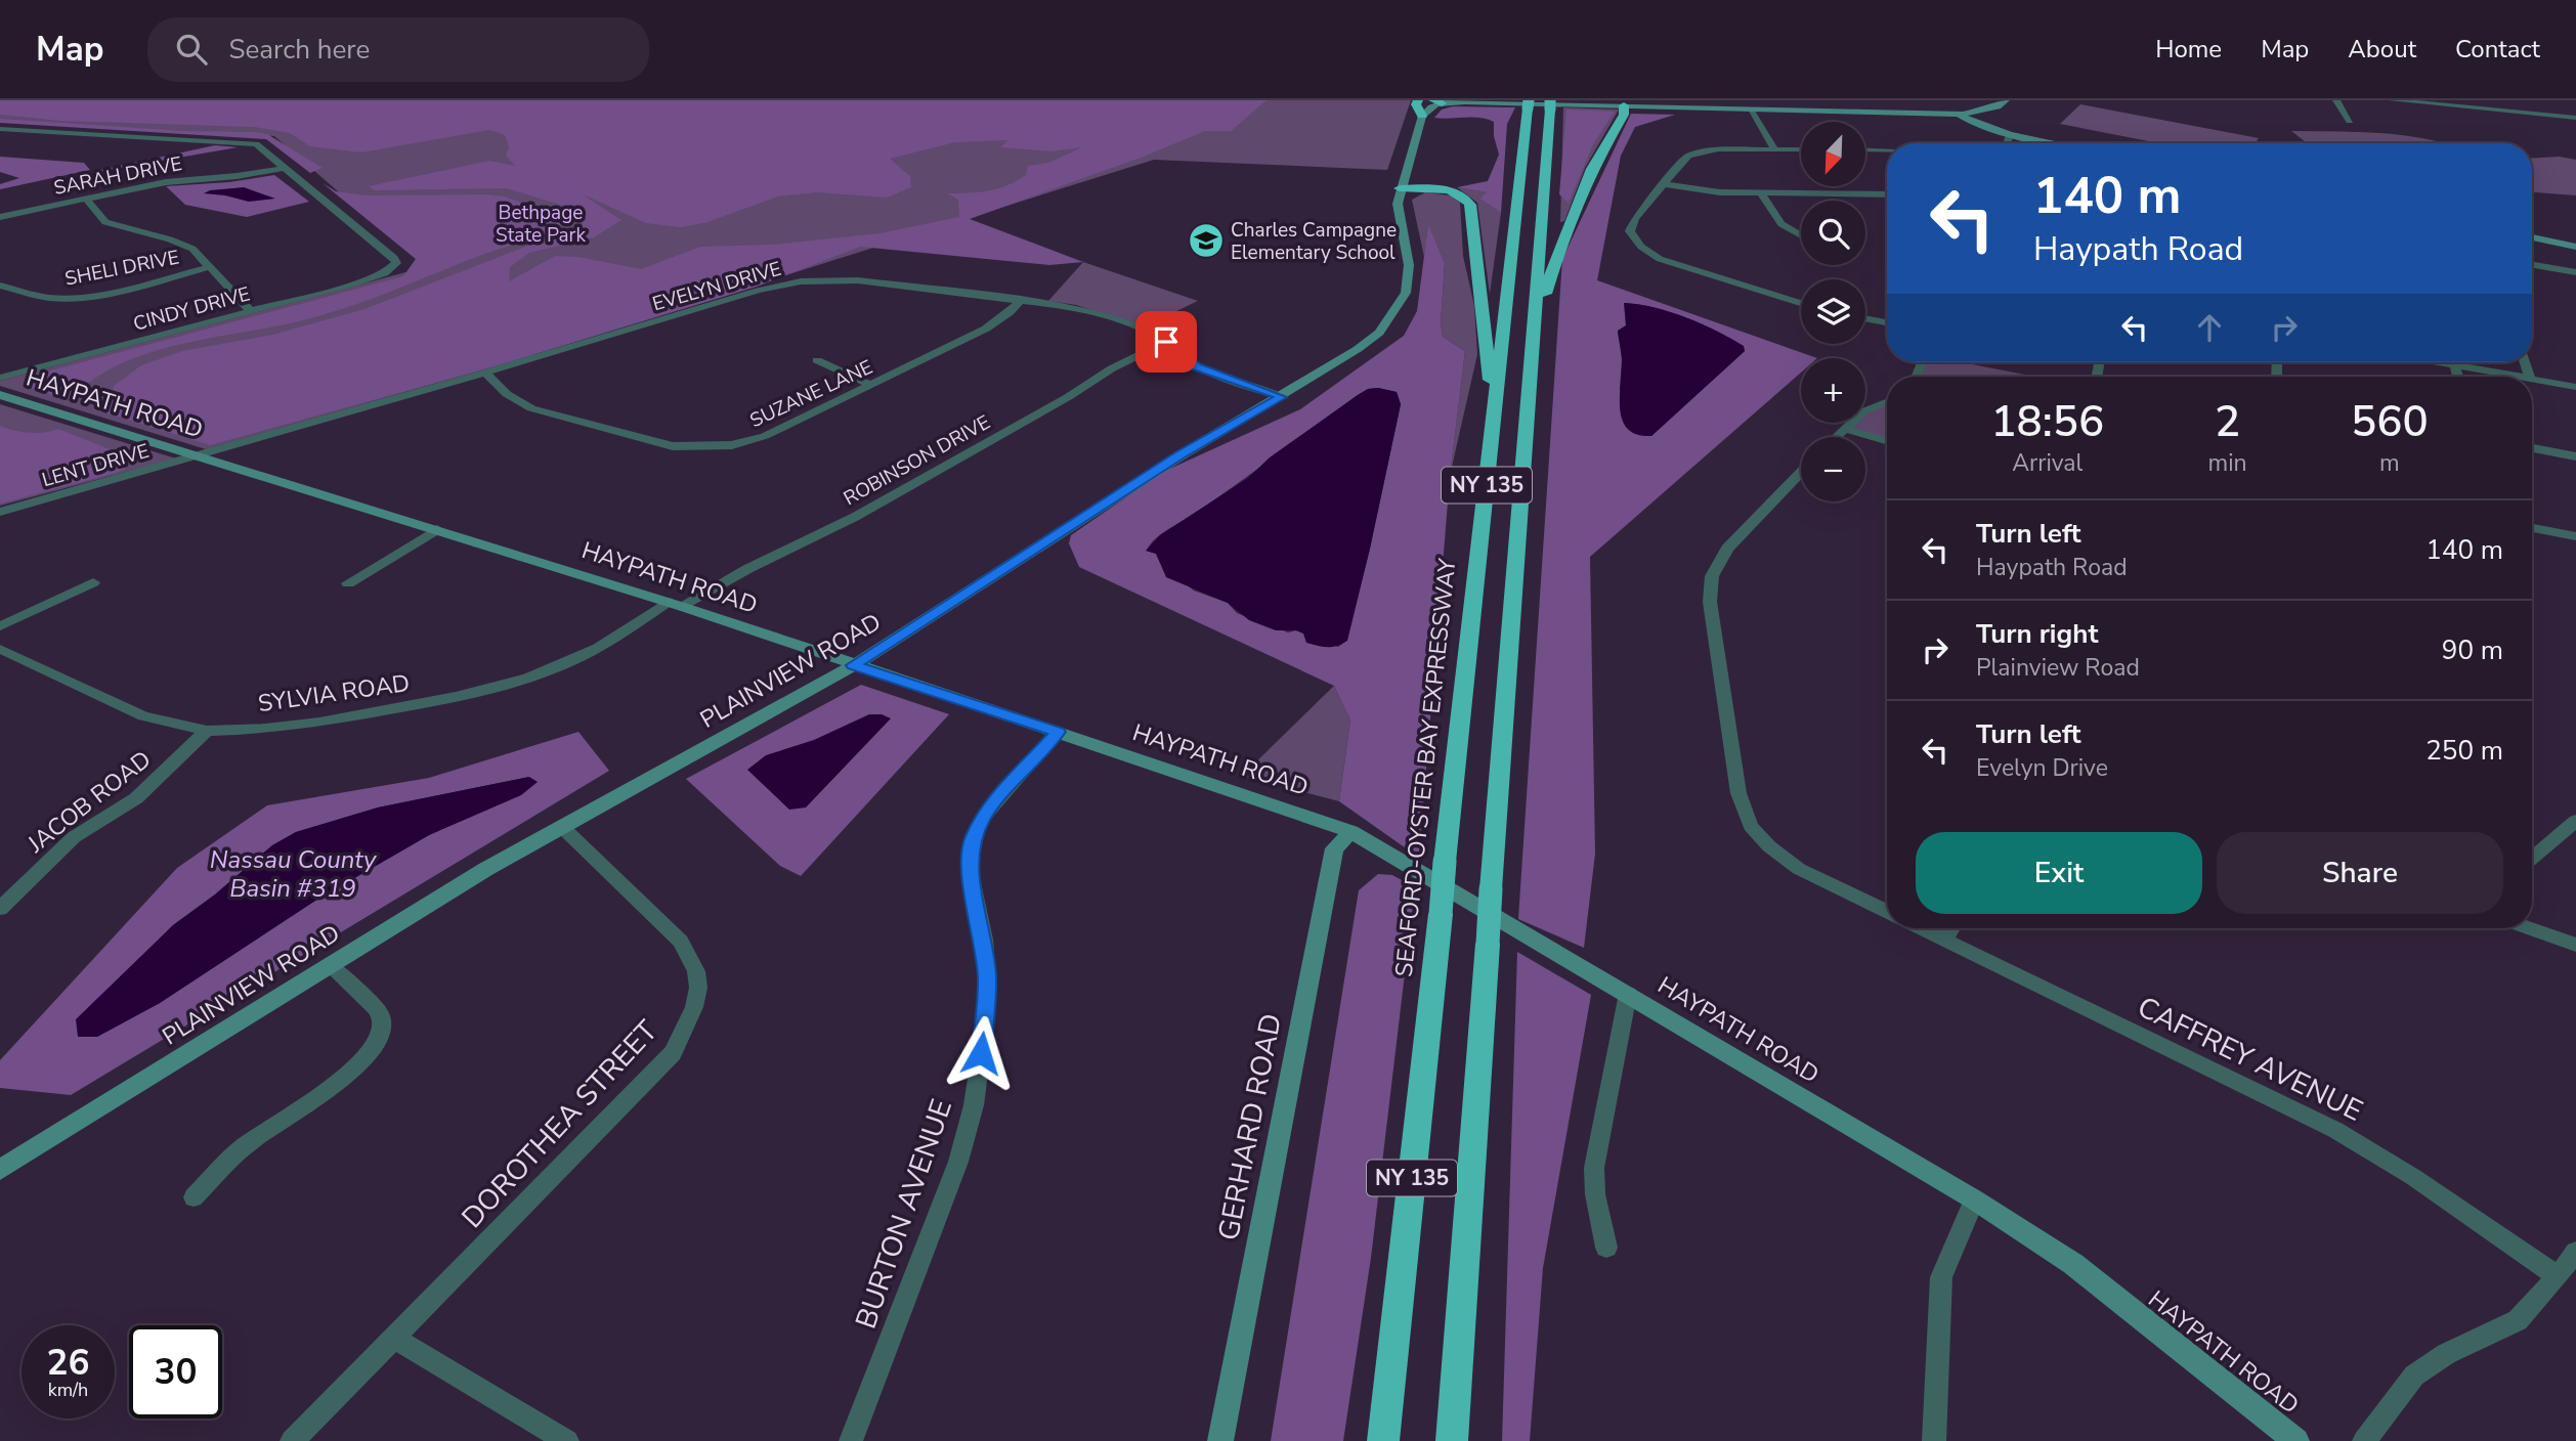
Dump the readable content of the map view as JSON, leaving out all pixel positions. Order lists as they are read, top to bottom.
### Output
{
  "streets": {
    "highway": ["NY 135", "SEAFORD-OYSTER BAY EXPRESSWAY"],
    "main road": ["HAYPATH ROAD", "PLAINVIEW ROAD", "GERHARD ROAD"],
    "street": [
      "SARAH DRIVE",
      "SHELI DRIVE",
      "EVELYN DRIVE",
      "CINDY DRIVE",
      "SUZANE LANE",
      "ROBINSON DRIVE",
      "LENT DRIVE",
      "SYLVIA ROAD",
      "JACOB ROAD",
      "CAFFREY AVENUE",
      "DOROTHEA STREET",
      "BURTON AVENUE"
    ]
  },
  "crossings": [
    ["SARAH DRIVE", "CINDY DRIVE"],
    ["EVELYN DRIVE", "SUZANE LANE"],
    ["EVELYN DRIVE", "HAYPATH ROAD"],
    ["EVELYN DRIVE", "ROBINSON DRIVE"],
    ["EVELYN DRIVE", "LENT DRIVE"],
    ["EVELYN DRIVE", "PLAINVIEW ROAD"],
    ["HAYPATH ROAD", "ROBINSON DRIVE"],
    ["HAYPATH ROAD", "LENT DRIVE"],
    ["HAYPATH ROAD", "PLAINVIEW ROAD"],
    ["HAYPATH ROAD", "SYLVIA ROAD"],
    ["HAYPATH ROAD", "GERHARD ROAD"],
    ["HAYPATH ROAD", "BURTON AVENUE"],
    ["ROBINSON DRIVE", "SYLVIA ROAD"],
    ["PLAINVIEW ROAD", "DOROTHEA STREET"],
    ["SYLVIA ROAD", "JACOB ROAD"]
  ],
  "water": ["Nassau County Basin #319"],
  "parks": ["Bethpage State Park"],
  "places": {
    "school or university": ["Charles Campagne Elementary School"]
  },
  "north": "bottom left",
  "page": {
    "header": "Map",
    "search": "Search here",
    "nav": [
      "Home",
      "Map",
      "About",
      "Contact"
    ],
    "map_buttons": ["+", "−"],
    "turn": ["140 m", "Haypath Road"],
    "eta": [
      "18:56",
      "Arrival",
      "2",
      "min",
      "560",
      "m"
    ],
    "list": [
      {
        "name": "Turn left",
        "note": "Haypath Road",
        "value": "140 m"
      },
      {
        "name": "Turn right",
        "note": "Plainview Road",
        "value": "90 m"
      },
      {
        "name": "Turn left",
        "note": "Evelyn Drive",
        "value": "250 m"
      }
    ],
    "buttons": ["Exit", "Share"],
    "speed": "26 km/h",
    "limit": "30"
  }
}
